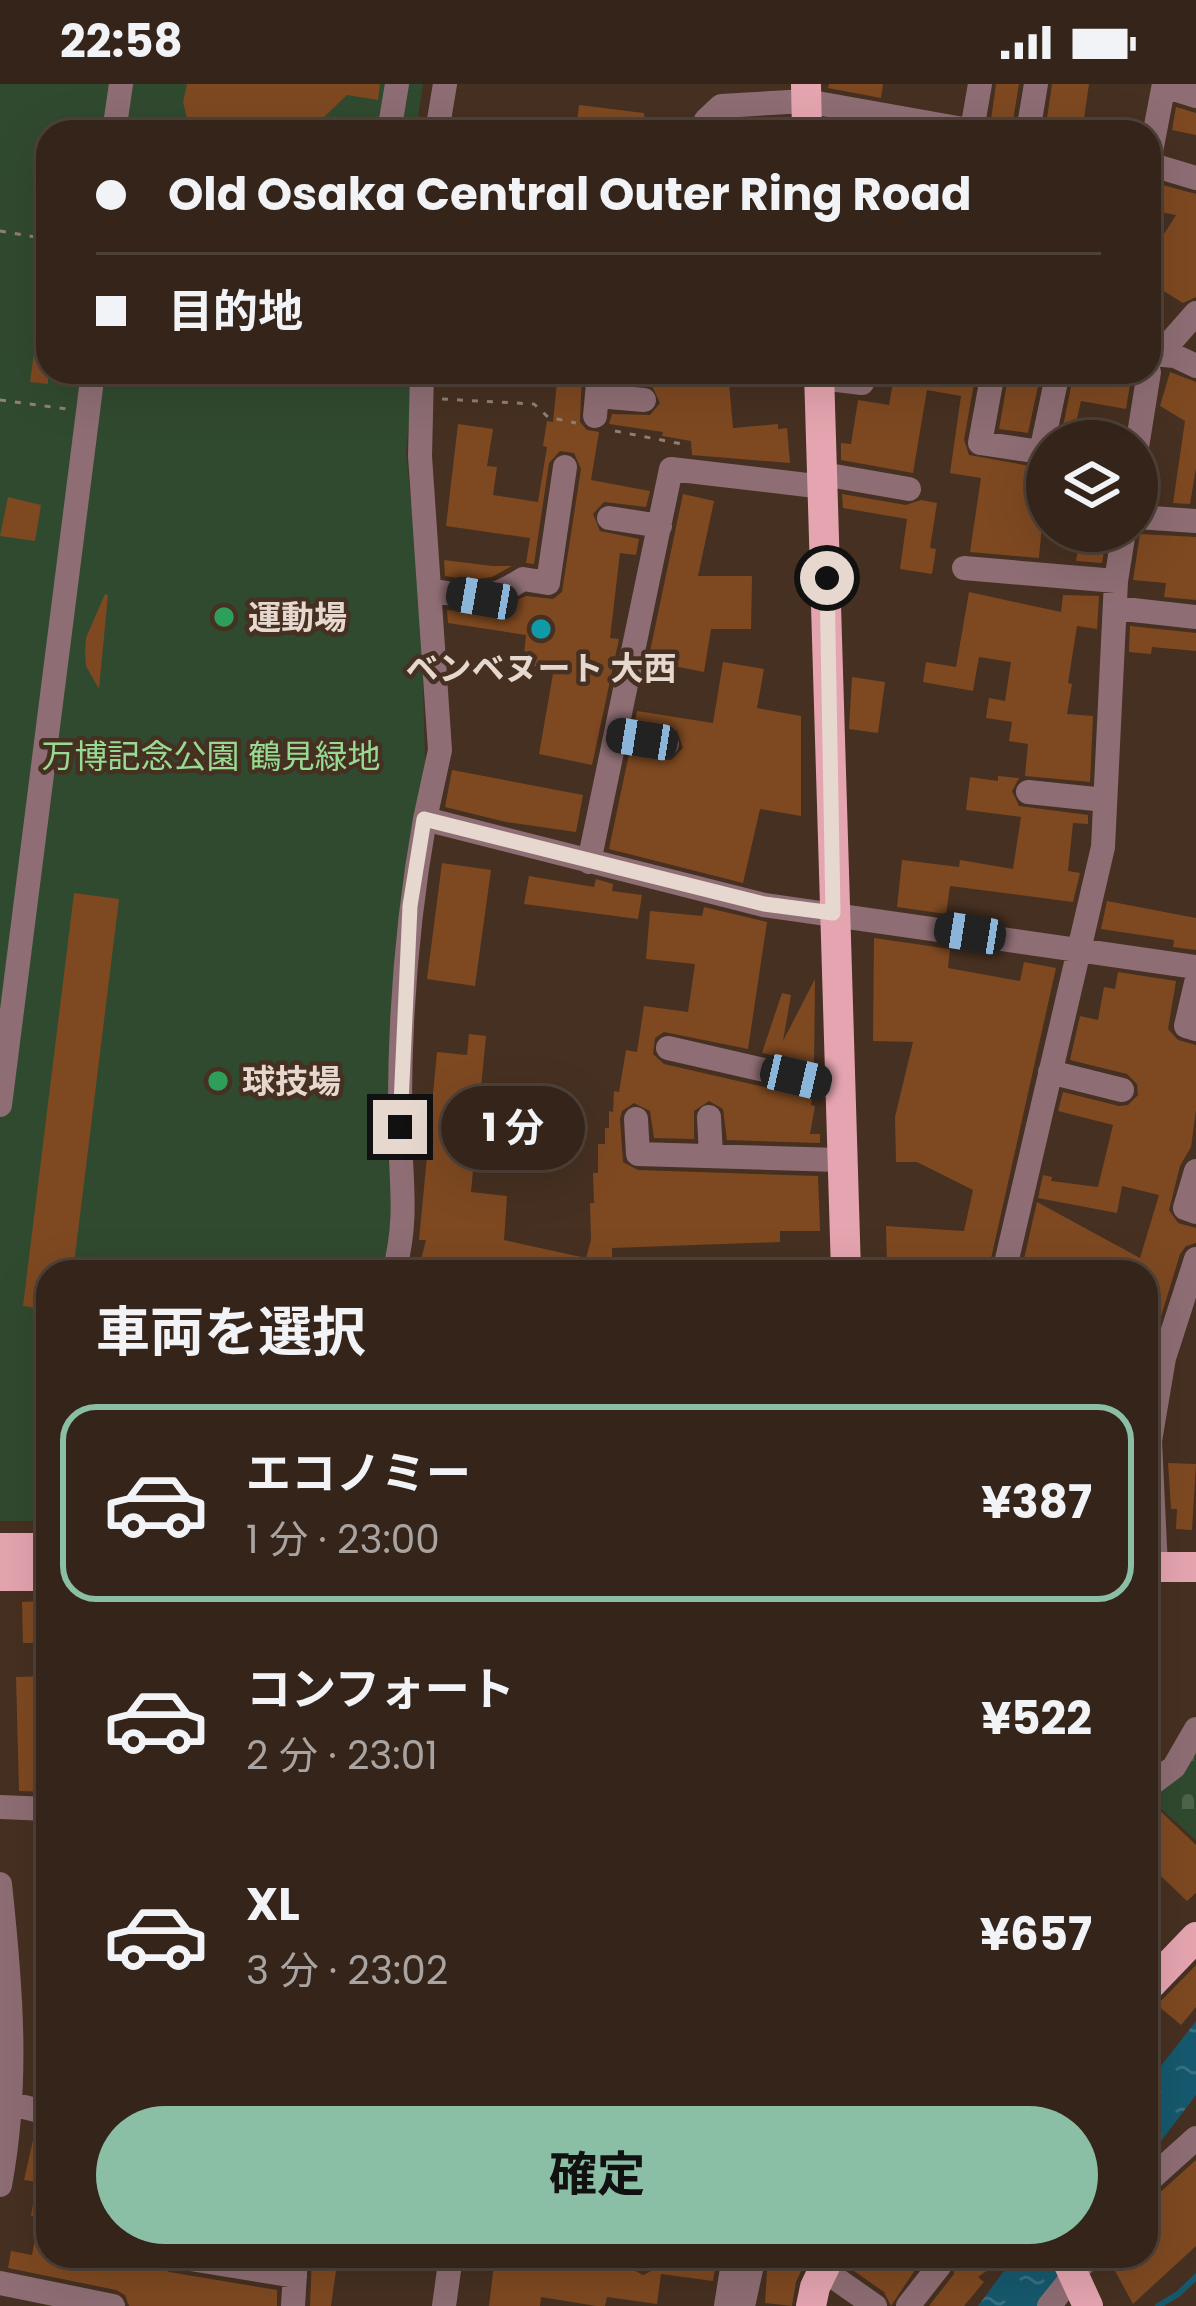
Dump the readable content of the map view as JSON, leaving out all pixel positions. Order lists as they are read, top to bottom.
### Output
{
  "parks": ["万博記念公園 鶴見緑地"],
  "places": ["運動場", "ベンベヌート 大西", "球技場"],
  "page": {
    "status": "22:58",
    "banner": ["Old Osaka Central Outer Ring Road", "目的地"],
    "bubble": "1 分",
    "heading": "車両を選択",
    "list": [
      {
        "name": "エコノミー",
        "note": "1 分 · 23:00",
        "value": "¥387"
      },
      {
        "name": "コンフォート",
        "note": "2 分 · 23:01",
        "value": "¥522"
      },
      {
        "name": "XL",
        "note": "3 分 · 23:02",
        "value": "¥657"
      }
    ],
    "buttons": "確定"
  }
}
